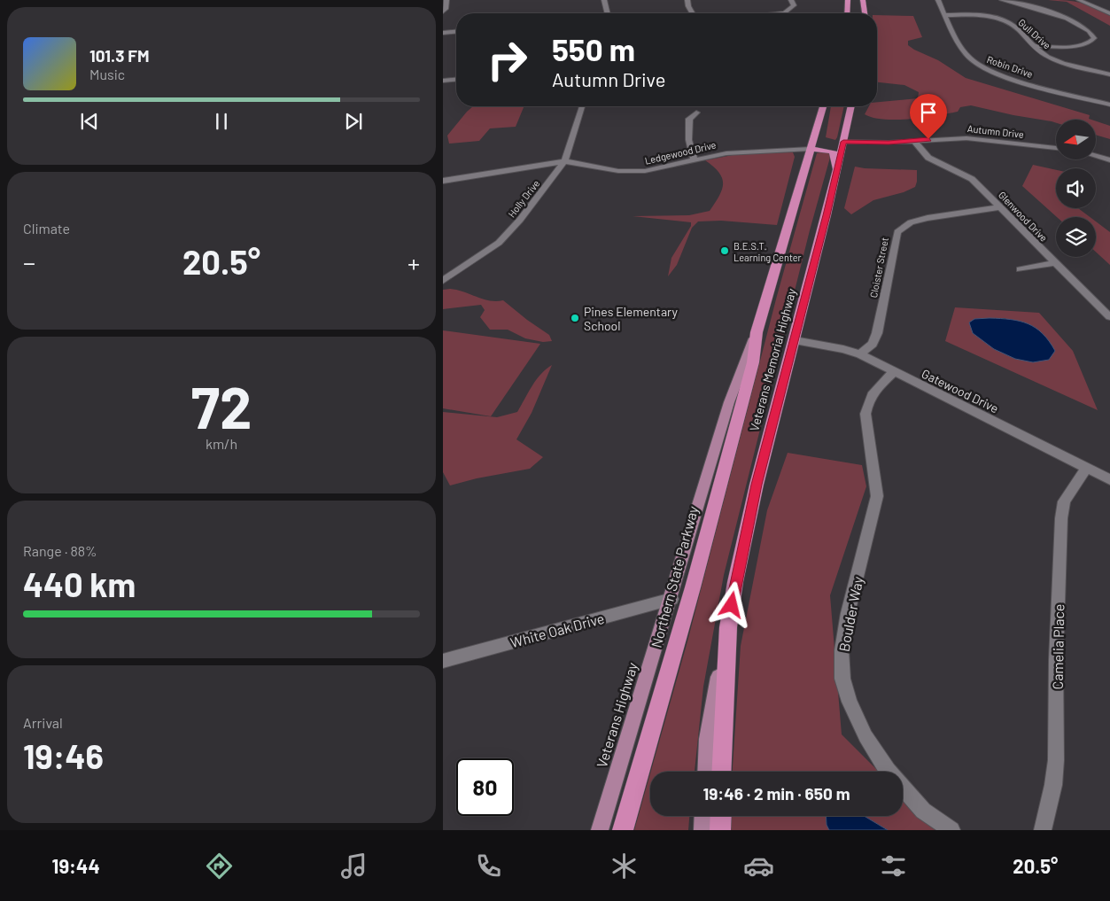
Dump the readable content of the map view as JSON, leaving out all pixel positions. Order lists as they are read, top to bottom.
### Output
{
  "streets": {
    "highway": ["Veterans Memorial Highway", "Northern State Parkway"],
    "main road": ["Veterans Highway"],
    "street": [
      "Gull Drive",
      "Robin Drive",
      "Autumn Drive",
      "Ledgewood Drive",
      "Holly Drive",
      "Glenwood Drive",
      "Cloister Street",
      "Gatewood Drive",
      "Boulder Way",
      "White Oak Drive",
      "Camelia Place"
    ]
  },
  "crossings": [
    ["Gull Drive", "Robin Drive"],
    ["Autumn Drive", "Glenwood Drive"],
    ["Autumn Drive", "Veterans Memorial Highway"],
    ["Ledgewood Drive", "Holly Drive"],
    ["Ledgewood Drive", "Veterans Memorial Highway"],
    ["Glenwood Drive", "Cloister Street"],
    ["Cloister Street", "Gatewood Drive"],
    ["Veterans Memorial Highway", "Gatewood Drive"],
    ["Veterans Memorial Highway", "Northern State Parkway"],
    ["Veterans Memorial Highway", "Veterans Highway"],
    ["Gatewood Drive", "Boulder Way"],
    ["Gatewood Drive", "Camelia Place"],
    ["Northern State Parkway", "Veterans Highway"],
    ["White Oak Drive", "Veterans Highway"]
  ],
  "places": ["B.E.S.T. Learning Center", "Pines Elementary School"],
  "north": "left",
  "page": {
    "turn": ["550 m", "Autumn Drive"],
    "song": ["101.3 FM", "Music"],
    "tile": [
      "Climate",
      ["72", "km/h"],
      ["Range · 88%", "440 km"],
      ["Arrival", "19:46"]
    ],
    "heat": ["−", "20.5°", "+"],
    "limit": "80",
    "trip": "19:46 · 2 min · 650 m",
    "tabs": ["19:44", "20.5°"]
  }
}
